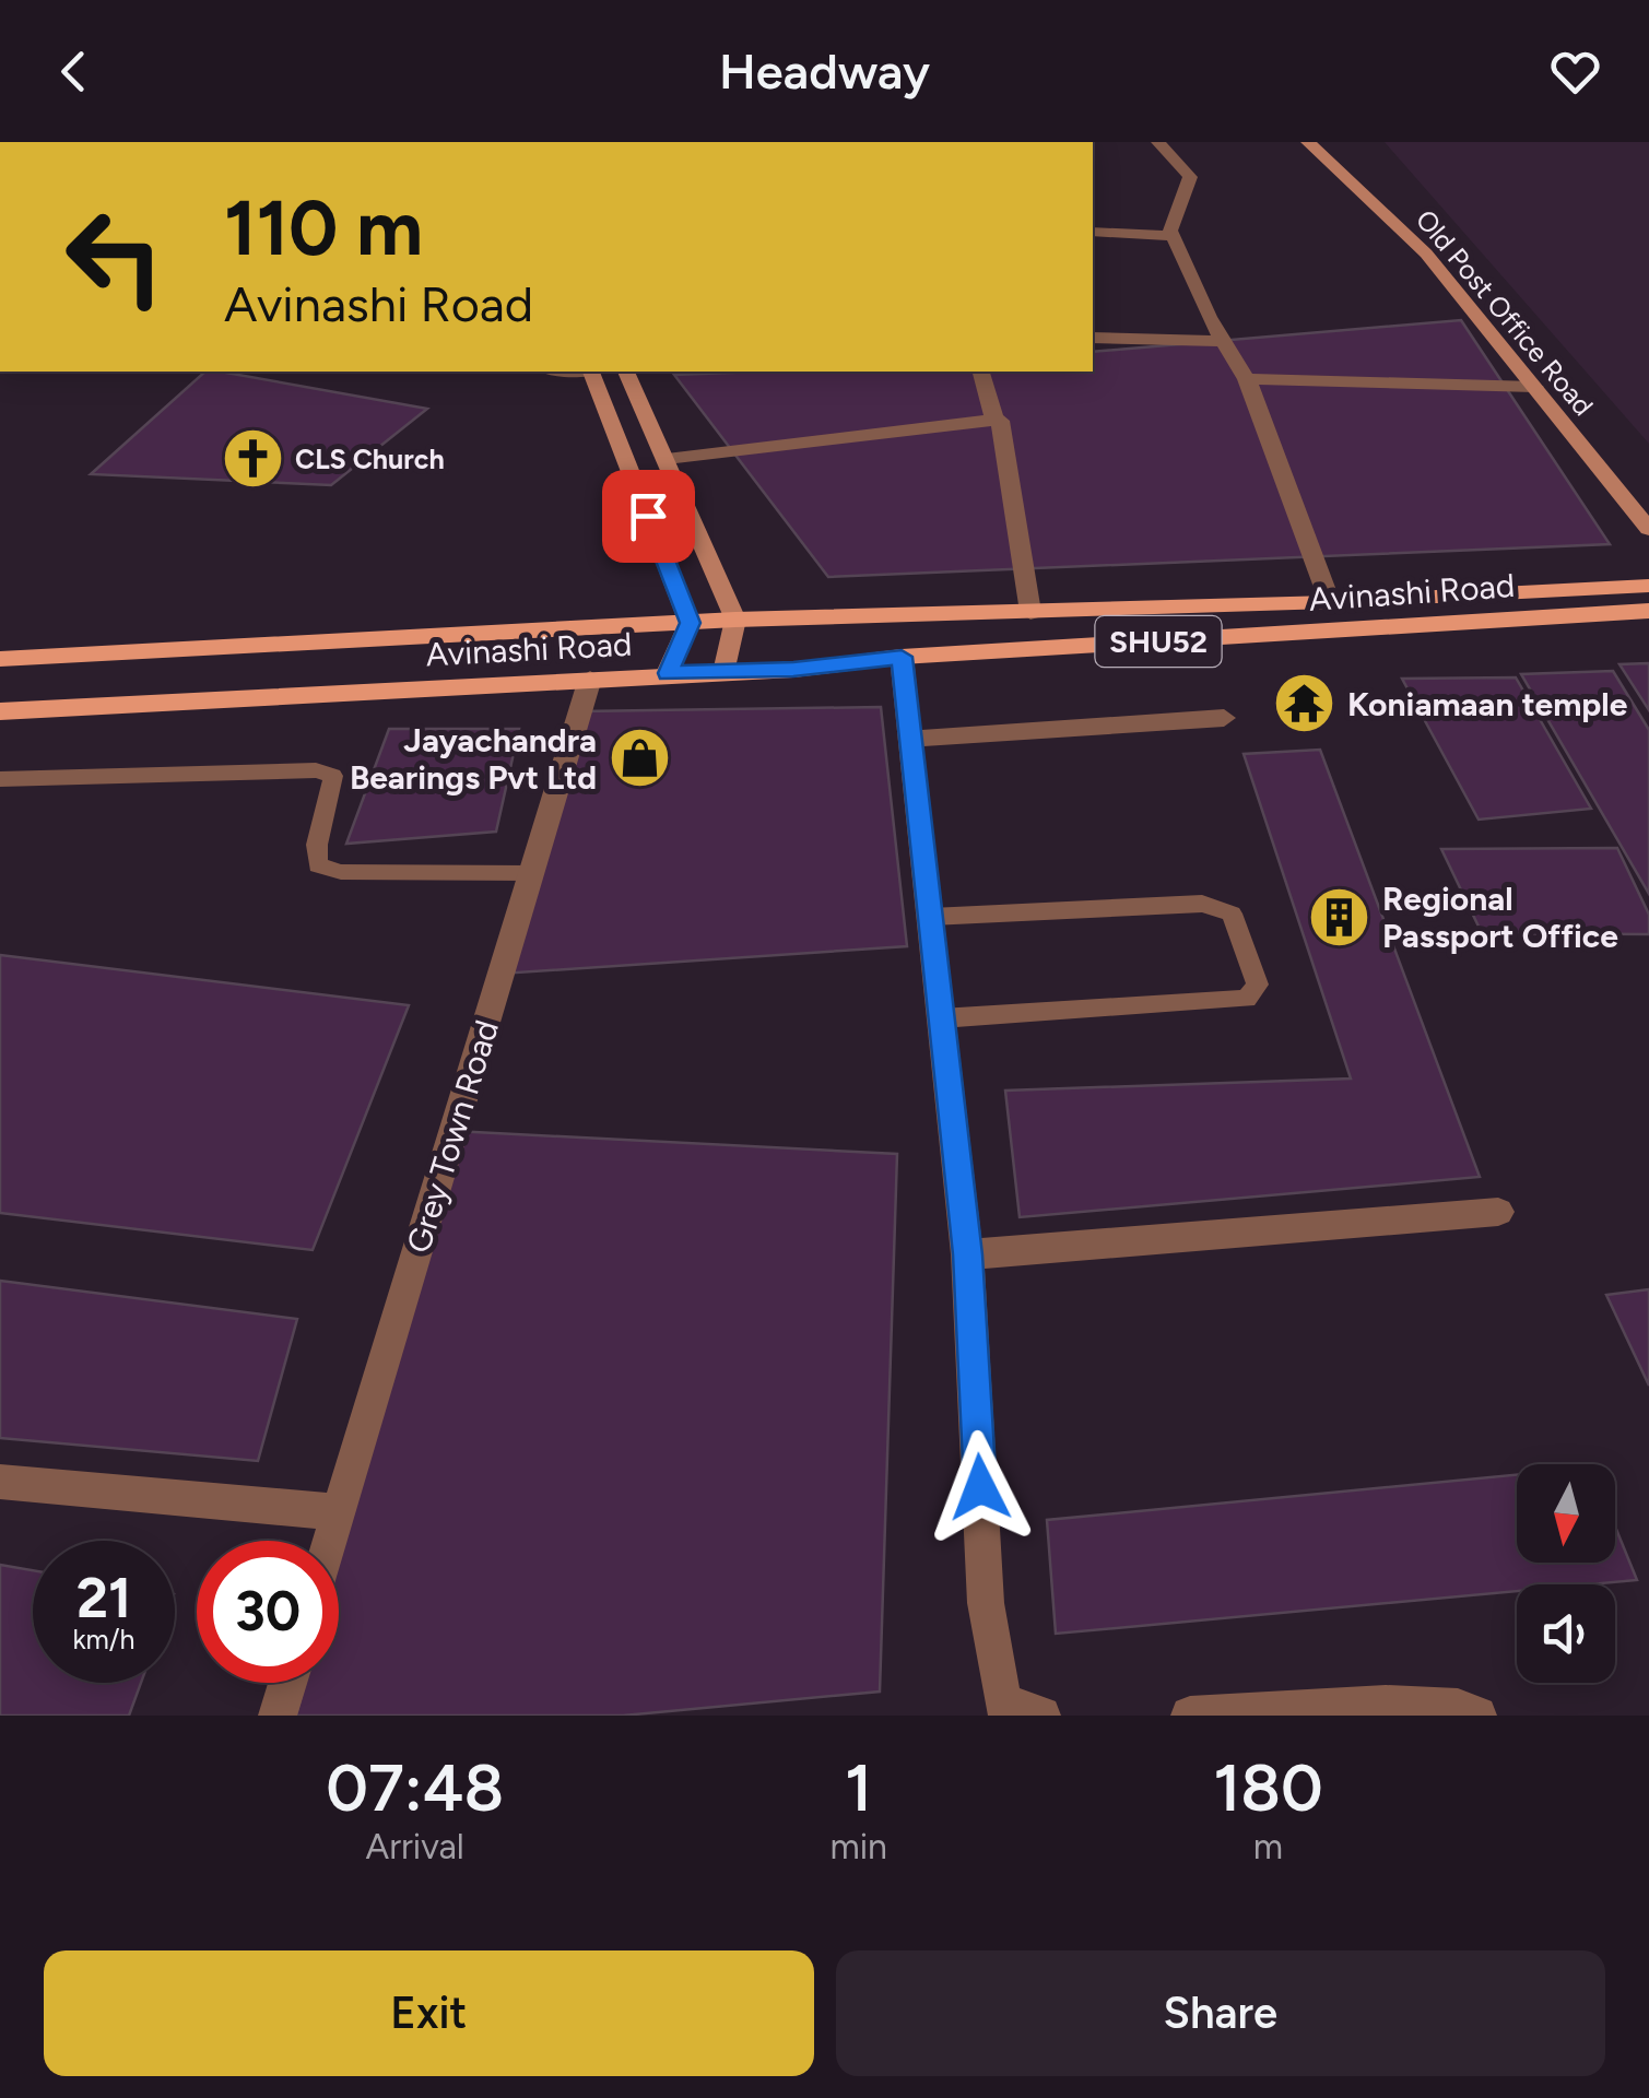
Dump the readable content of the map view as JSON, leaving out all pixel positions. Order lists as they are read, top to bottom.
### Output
{
  "streets": {
    "main road": ["Old Post Office Road", "Avinashi Road", "SHU52"],
    "street": ["Grey Town Road"]
  },
  "crossings": [
    ["Avinashi Road", "Grey Town Road"]
  ],
  "places": {
    "church": ["CLS Church"],
    "temple": ["Koniamaan temple"],
    "shop": ["Jayachandra Bearings Pvt Ltd"],
    "building": ["Regional Passport Office"]
  },
  "north": "bottom",
  "page": {
    "header": "Headway",
    "turn": ["110 m", "Avinashi Road"],
    "speed": "21 km/h",
    "limit": "30",
    "eta": [
      "07:48",
      "Arrival",
      "1",
      "min",
      "180",
      "m"
    ],
    "buttons": ["Exit", "Share"]
  }
}
